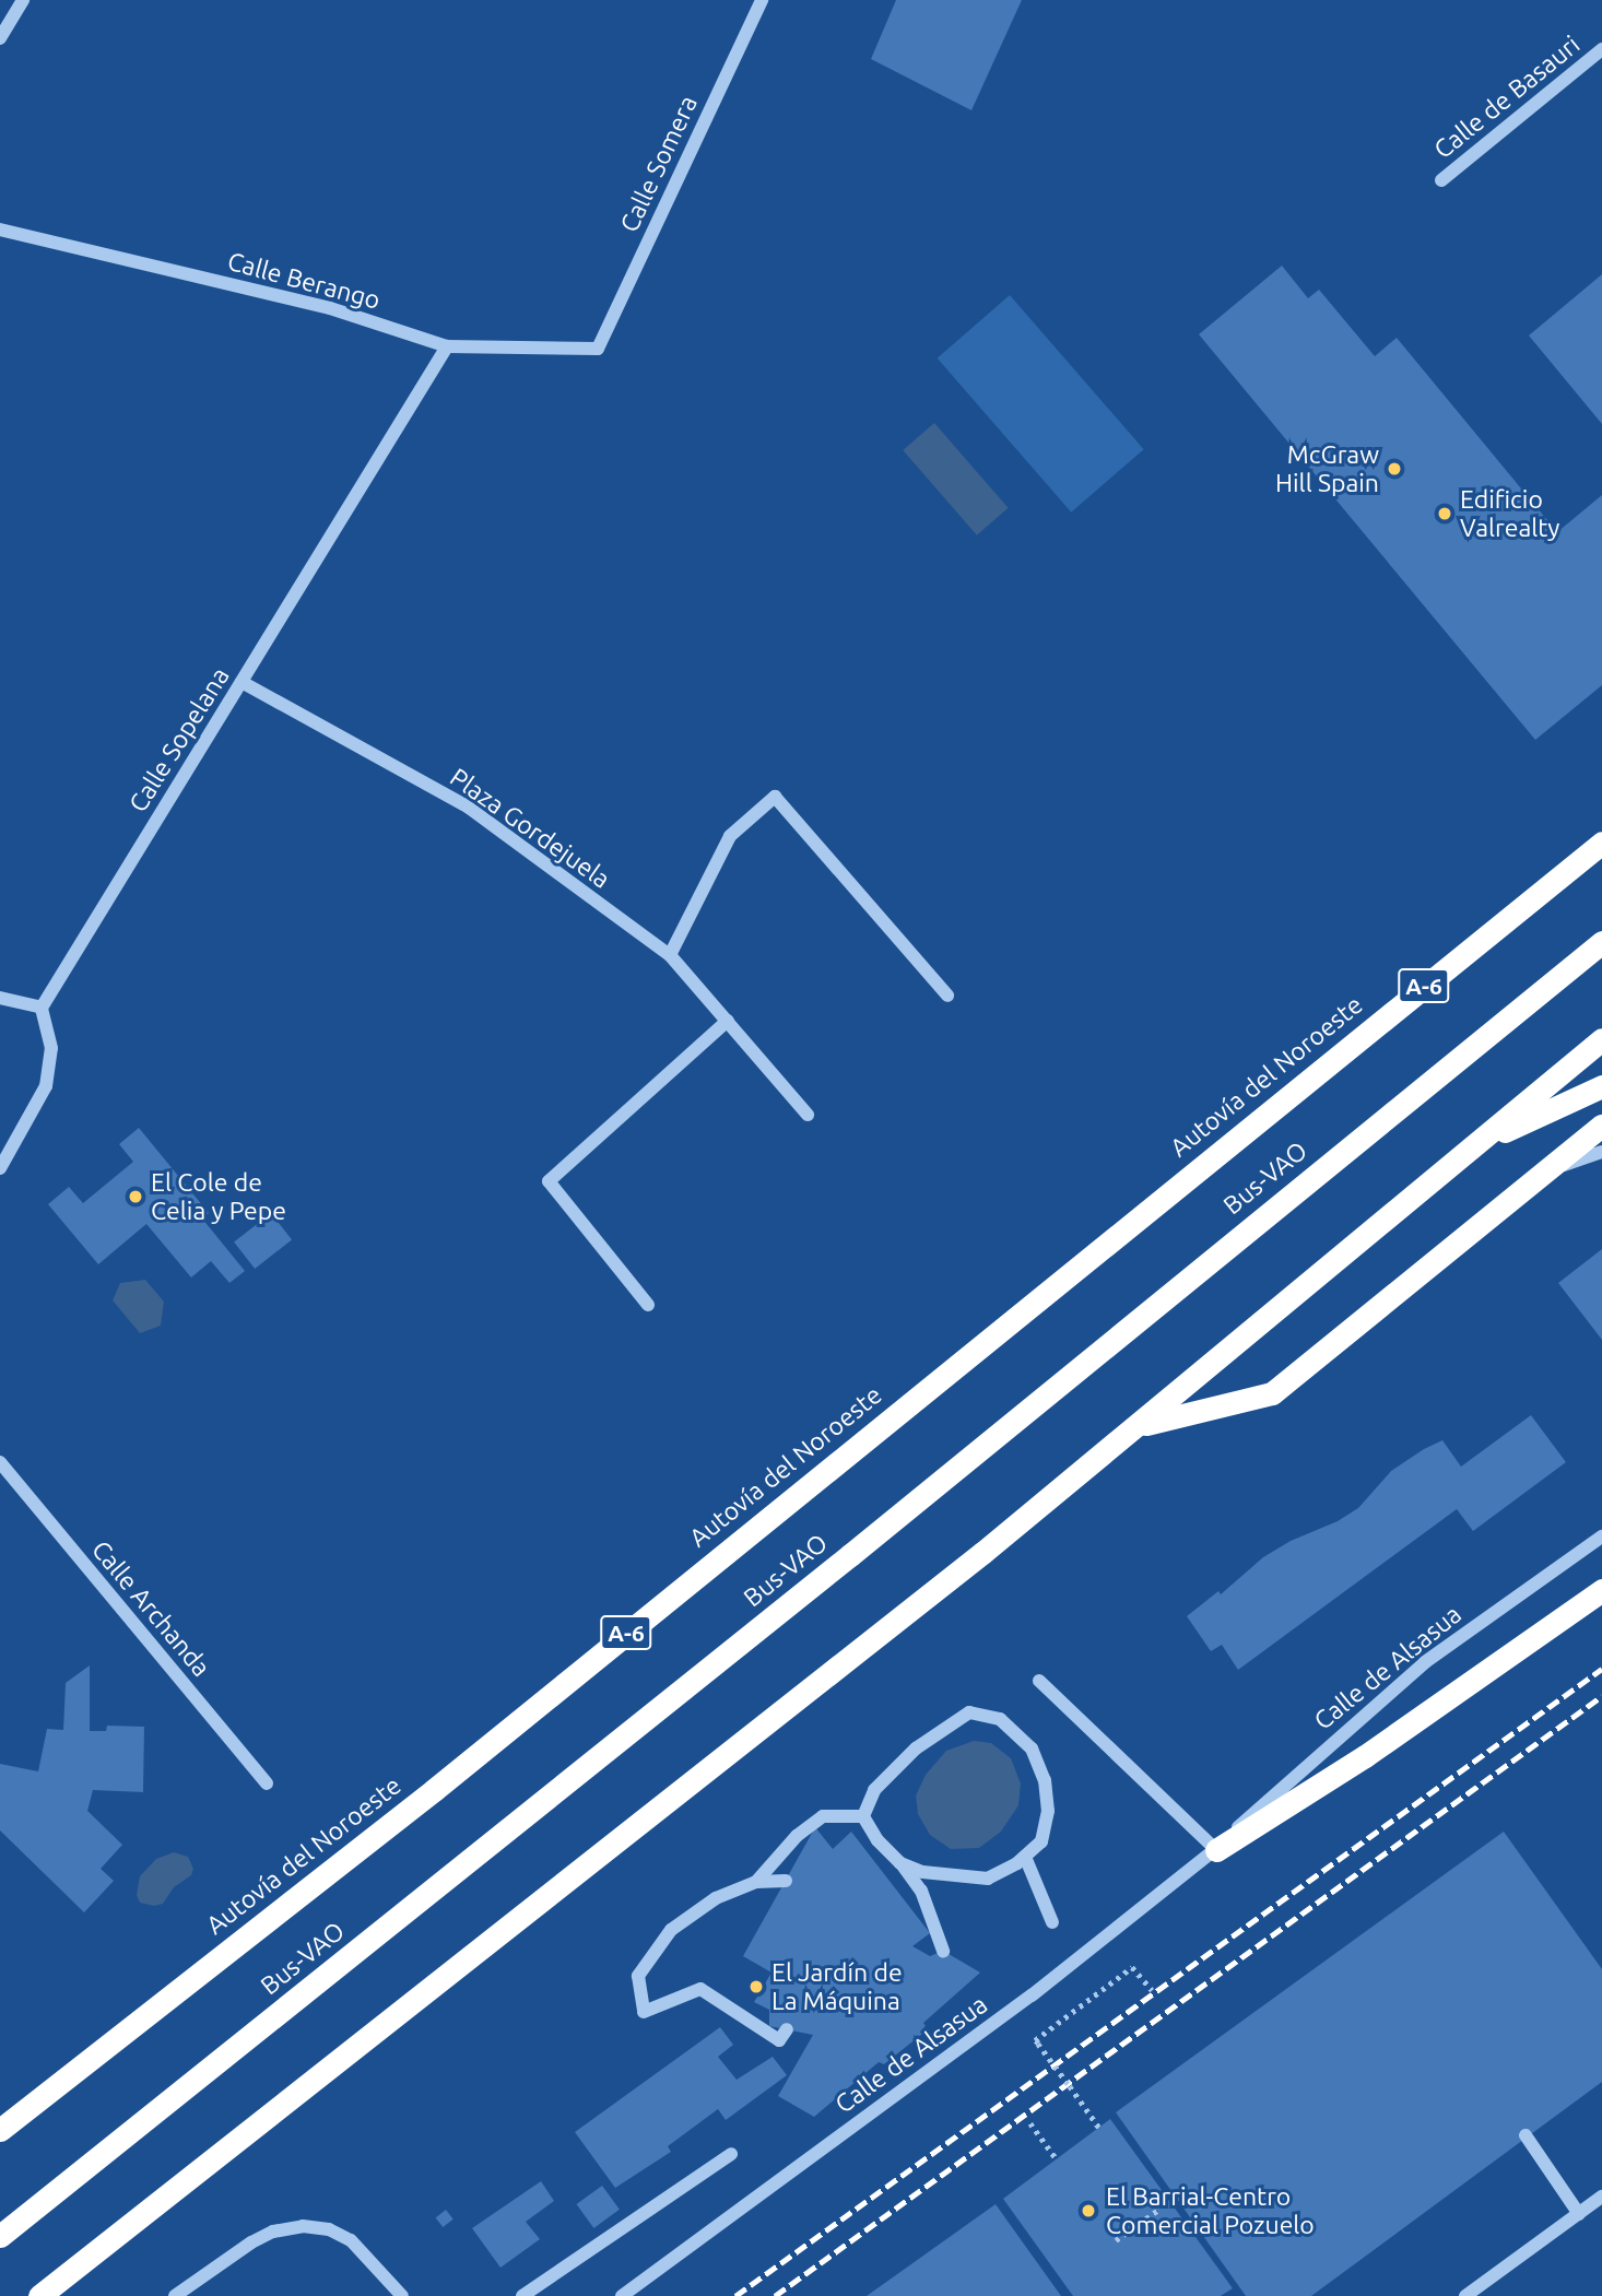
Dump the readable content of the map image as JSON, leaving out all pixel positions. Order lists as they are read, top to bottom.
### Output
{
  "streets": {
    "highway": ["A-6", "Autovía del Noroeste", "Bus-VAO"],
    "street": [
      "Calle de Basauri",
      "Calle Somera",
      "Calle Berango",
      "Calle Sopelana",
      "Plaza Gordejuela",
      "Calle Archanda",
      "Calle de Alsasua"
    ]
  },
  "crossings": [
    ["Calle Somera", "Calle Berango"],
    ["Calle Berango", "Calle Sopelana"],
    ["Calle Sopelana", "Plaza Gordejuela"]
  ],
  "places": [
    "McGraw Hill Spain",
    "Edificio Valrealty",
    "El Cole de Celia y Pepe",
    "El Jardín de La Máquina",
    "El Barrial-Centro Comercial Pozuelo"
  ]
}
